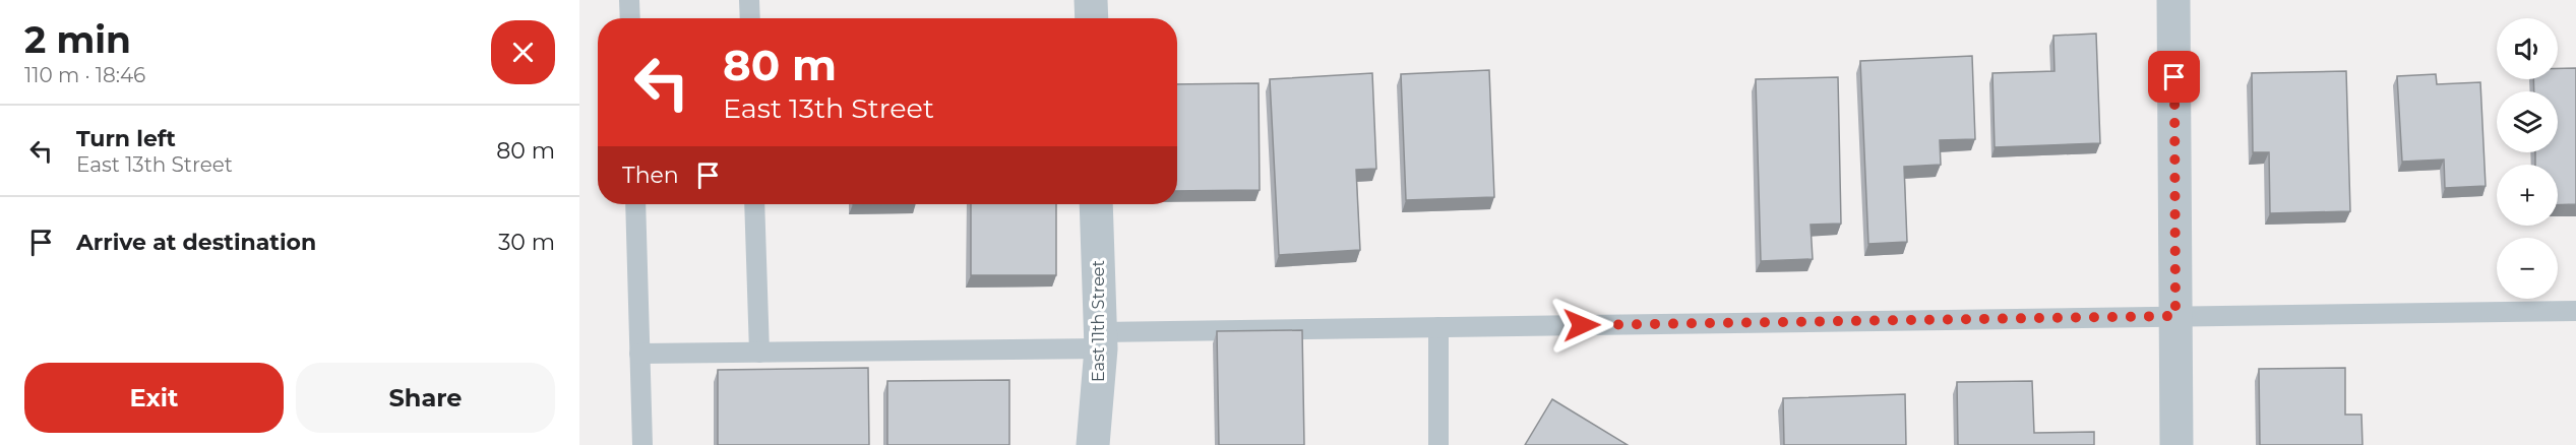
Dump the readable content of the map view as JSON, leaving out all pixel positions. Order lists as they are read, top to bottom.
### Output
{
  "streets": {
    "street": ["East 11th Street"]
  },
  "page": {
    "heading": ["2 min", "110 m · 18:46"],
    "map_buttons": ["+", "−"],
    "turn": ["80 m", "East 13th Street"],
    "list": [
      {
        "name": "Turn left",
        "note": "East 13th Street",
        "value": "80 m"
      },
      {
        "name": "Arrive at destination",
        "value": "30 m"
      }
    ],
    "then": "Then",
    "buttons": ["Exit", "Share"]
  }
}
